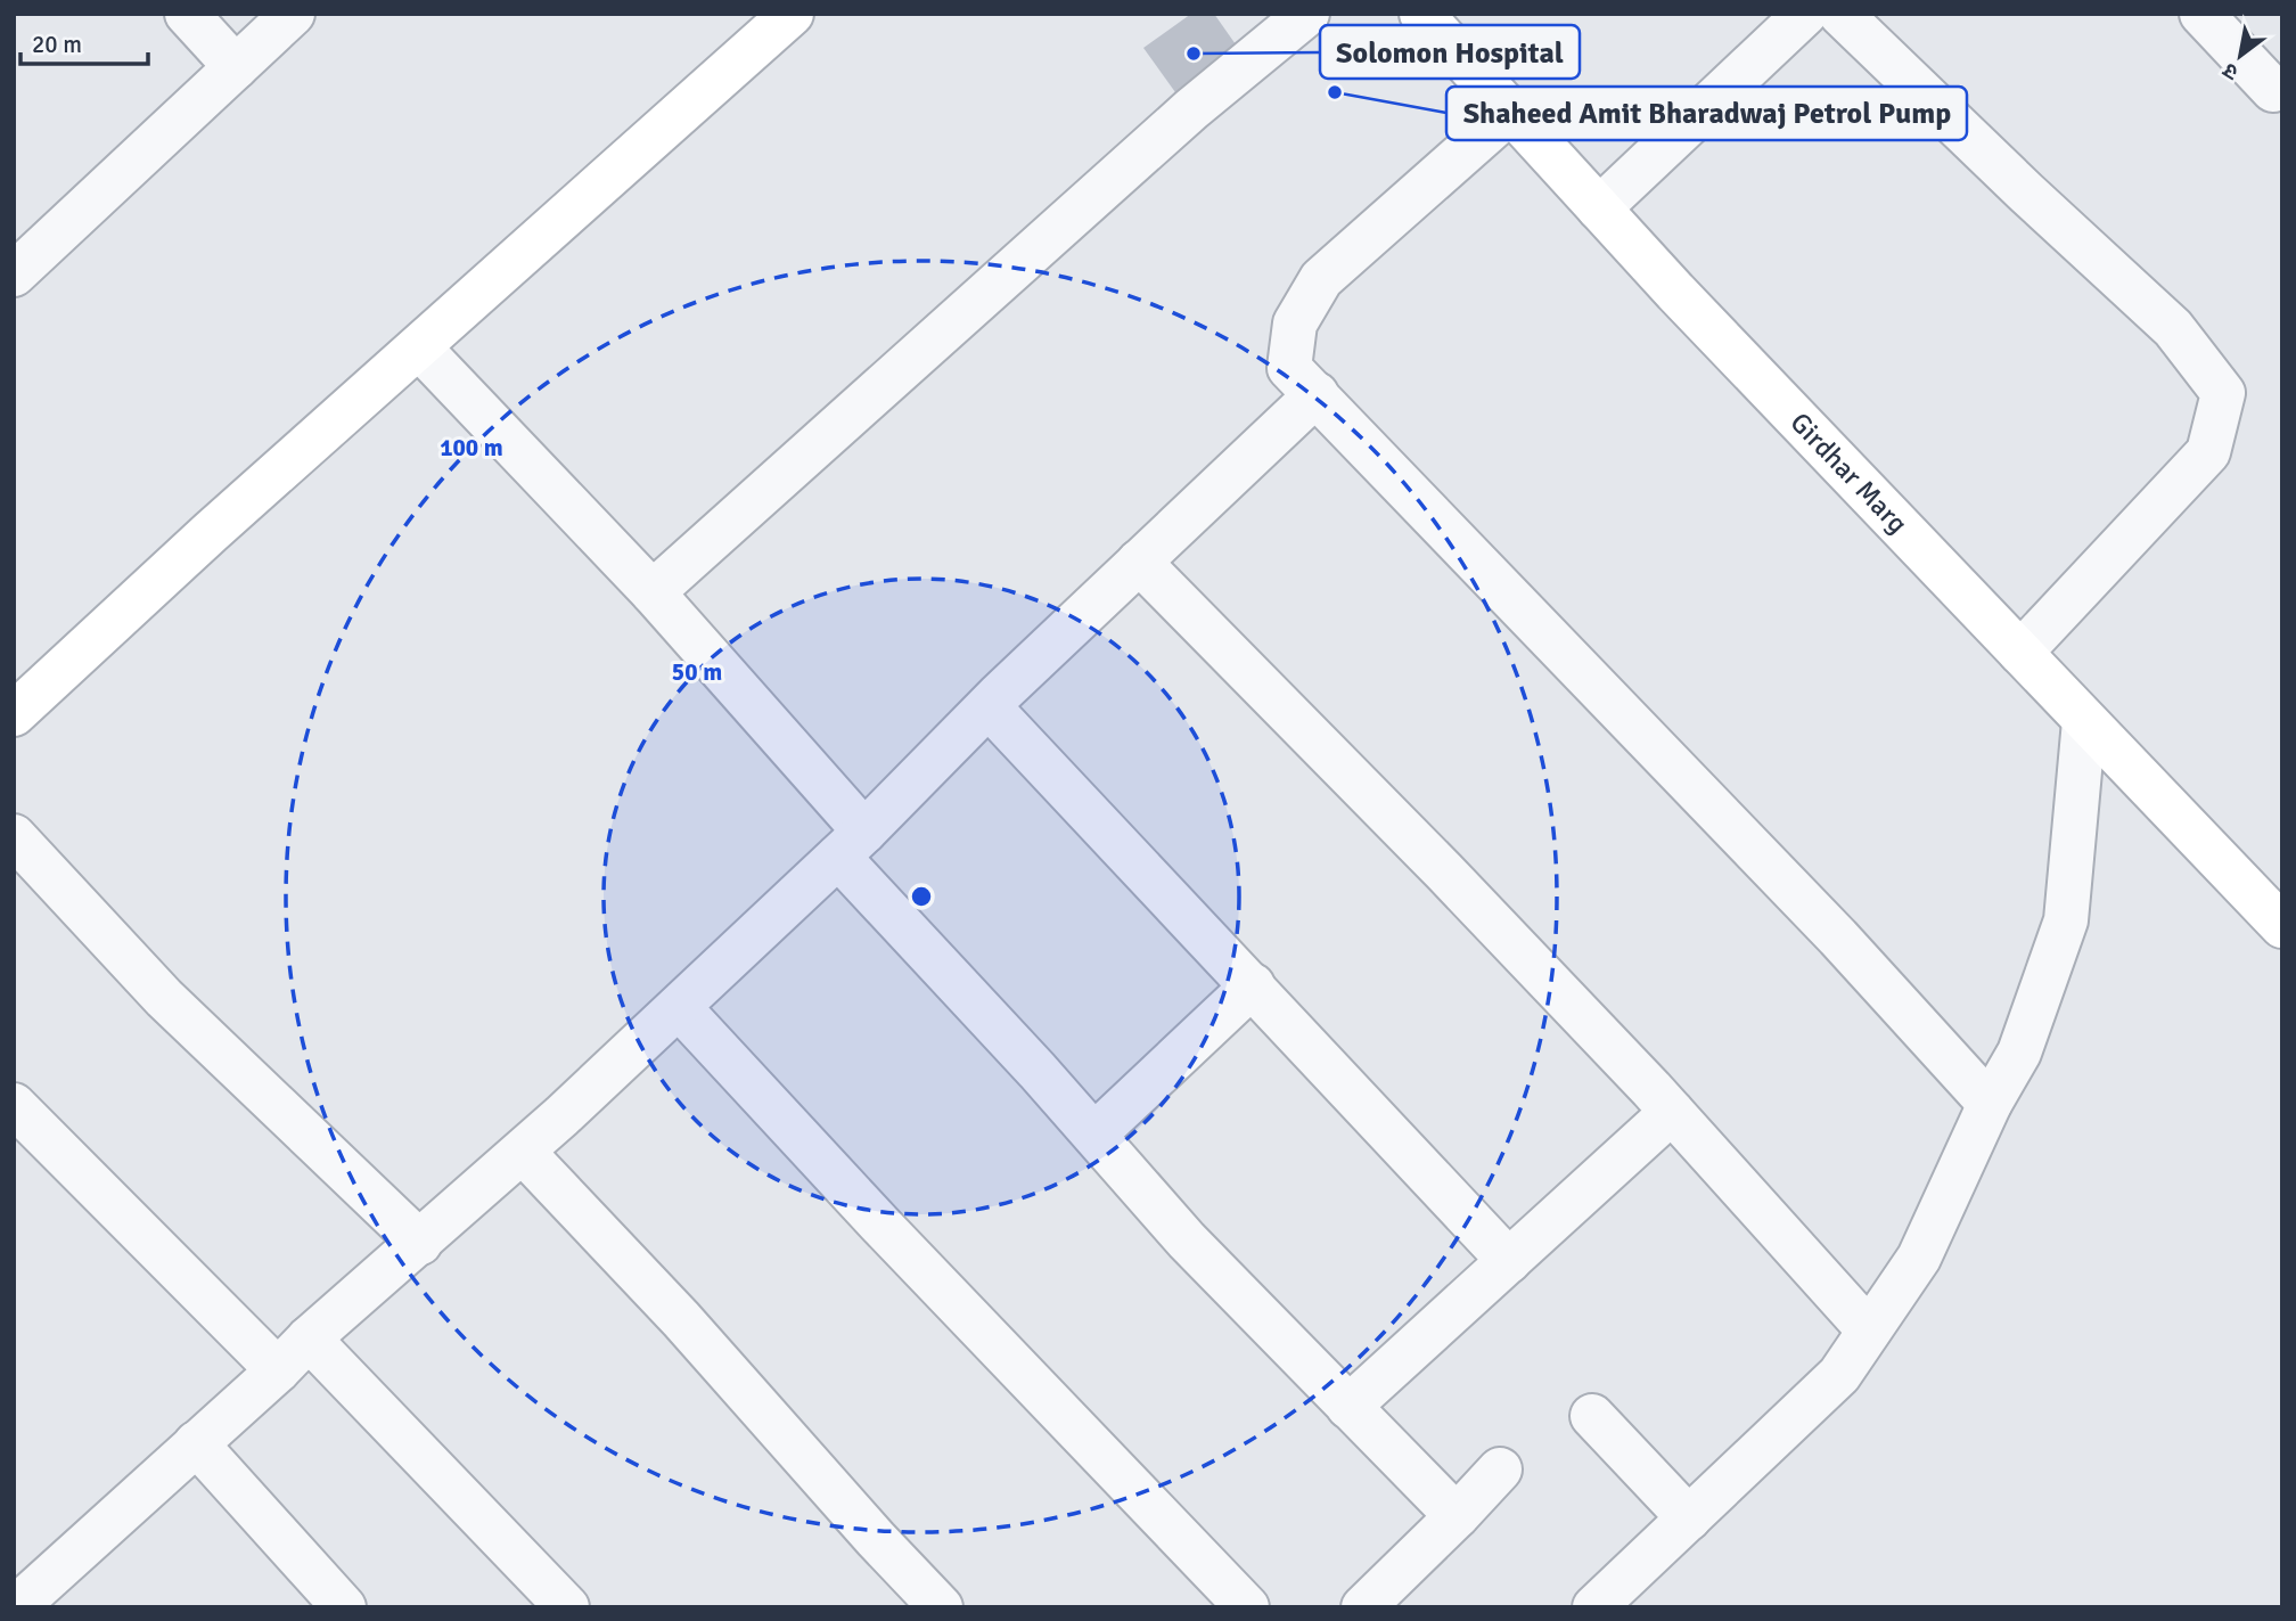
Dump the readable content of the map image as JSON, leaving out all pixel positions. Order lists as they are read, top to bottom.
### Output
{
  "streets": {
    "street": ["Girdhar Marg"]
  },
  "places": ["Solomon Hospital", "Shaheed Amit Bharadwaj Petrol Pump"],
  "scale_bar": "20 m",
  "north": "bottom left",
  "rings": ["100 m", "50 m"]
}
